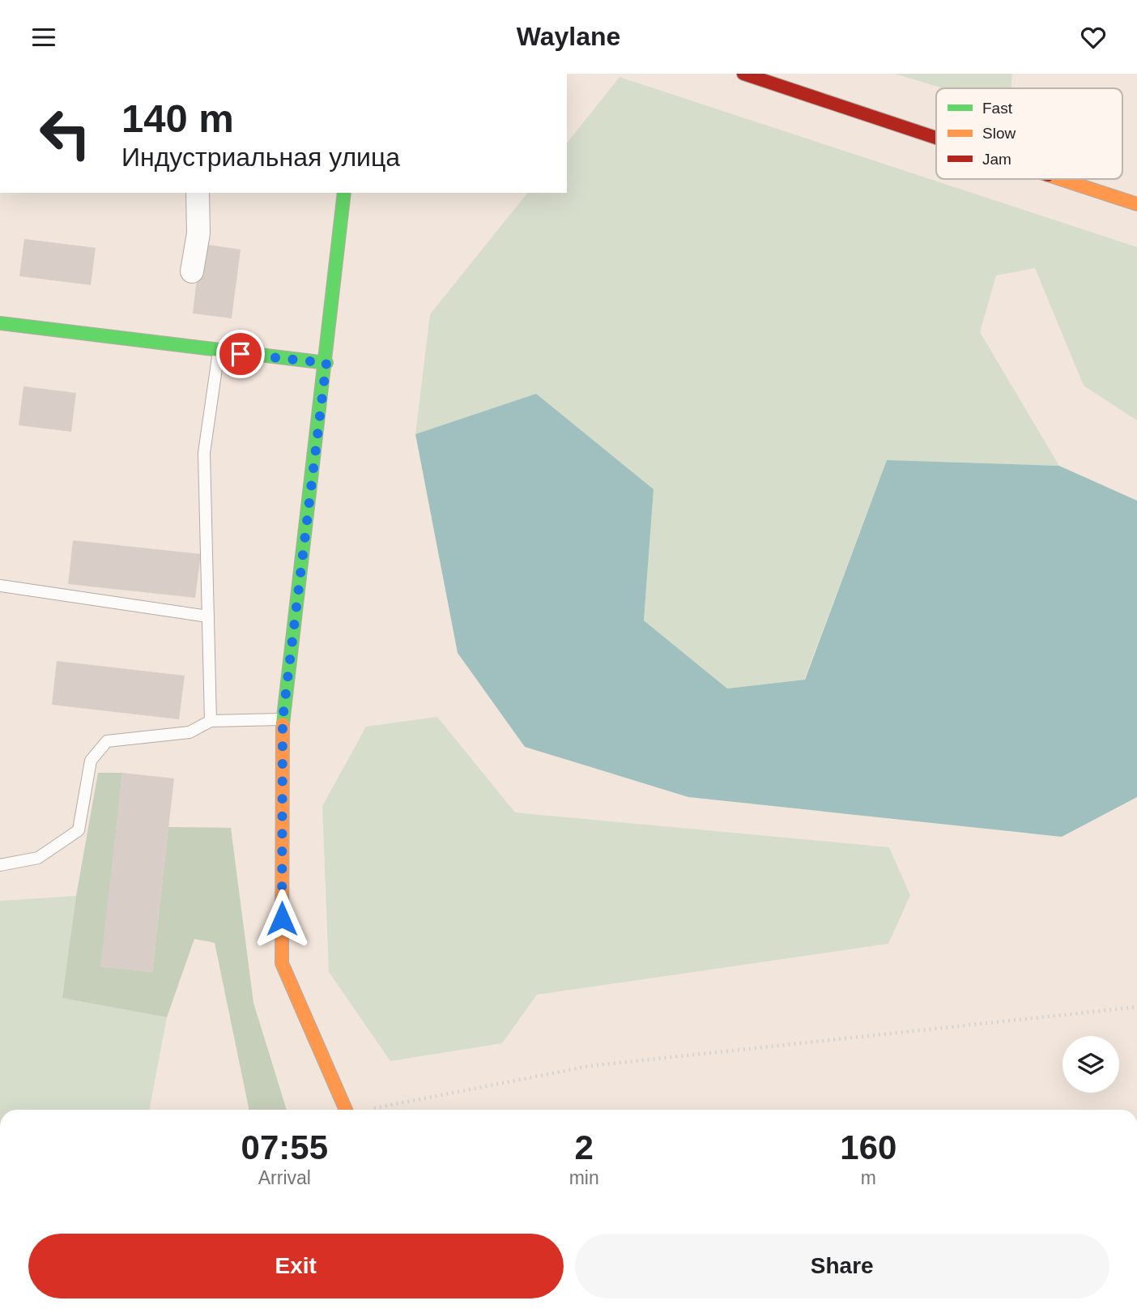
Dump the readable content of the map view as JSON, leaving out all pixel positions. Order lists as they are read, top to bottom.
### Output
{
  "legend": ["Fast", "Slow", "Jam"],
  "page": {
    "header": "Waylane",
    "turn": ["140 m", "Индустриальная улица"],
    "eta": [
      "07:55",
      "Arrival",
      "2",
      "min",
      "160",
      "m"
    ],
    "buttons": ["Exit", "Share"]
  }
}
